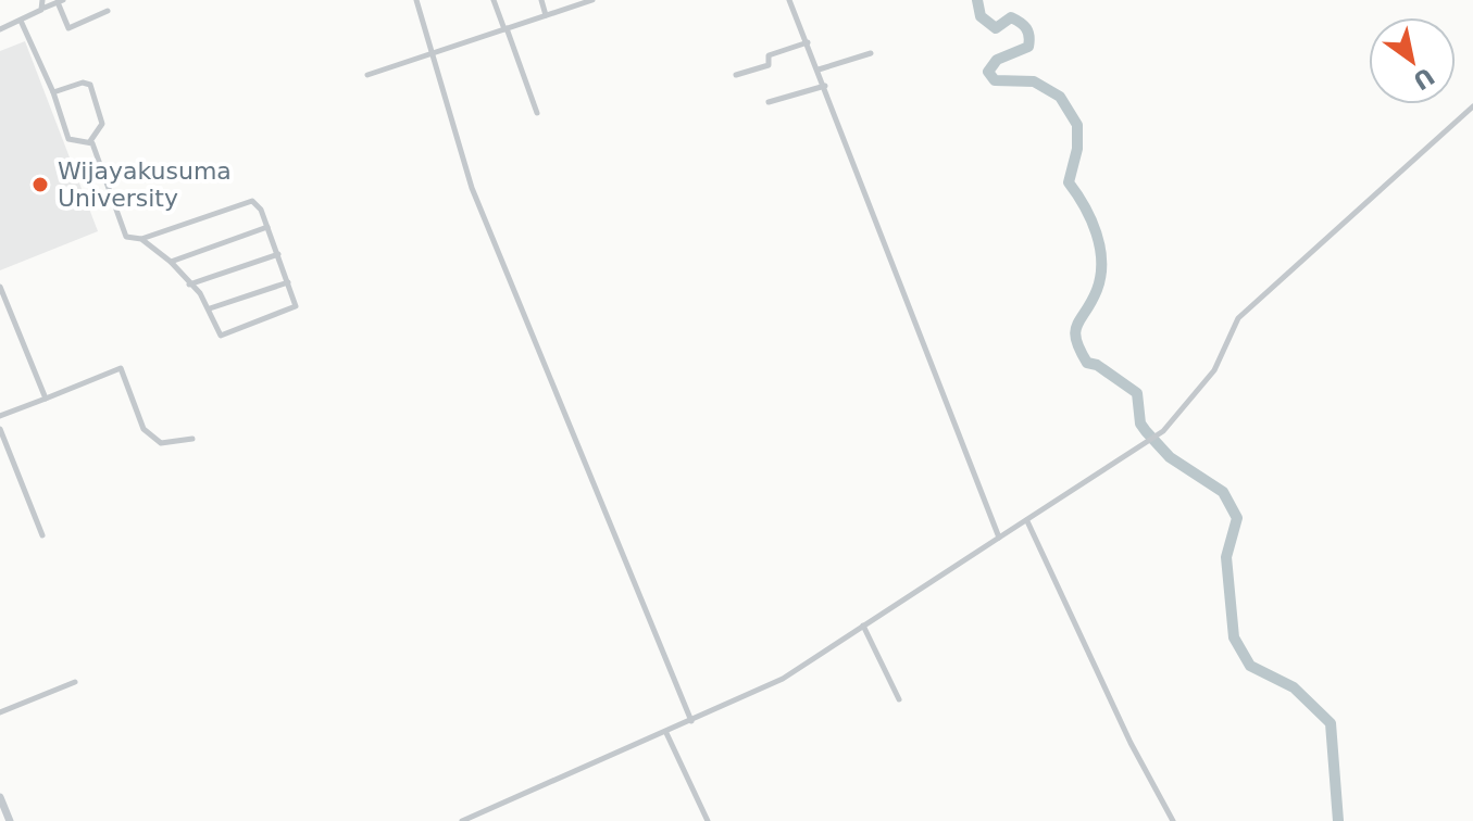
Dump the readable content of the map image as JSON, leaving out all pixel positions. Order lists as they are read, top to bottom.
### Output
{
  "places": ["Wijayakusuma University"],
  "north": "bottom right"
}
